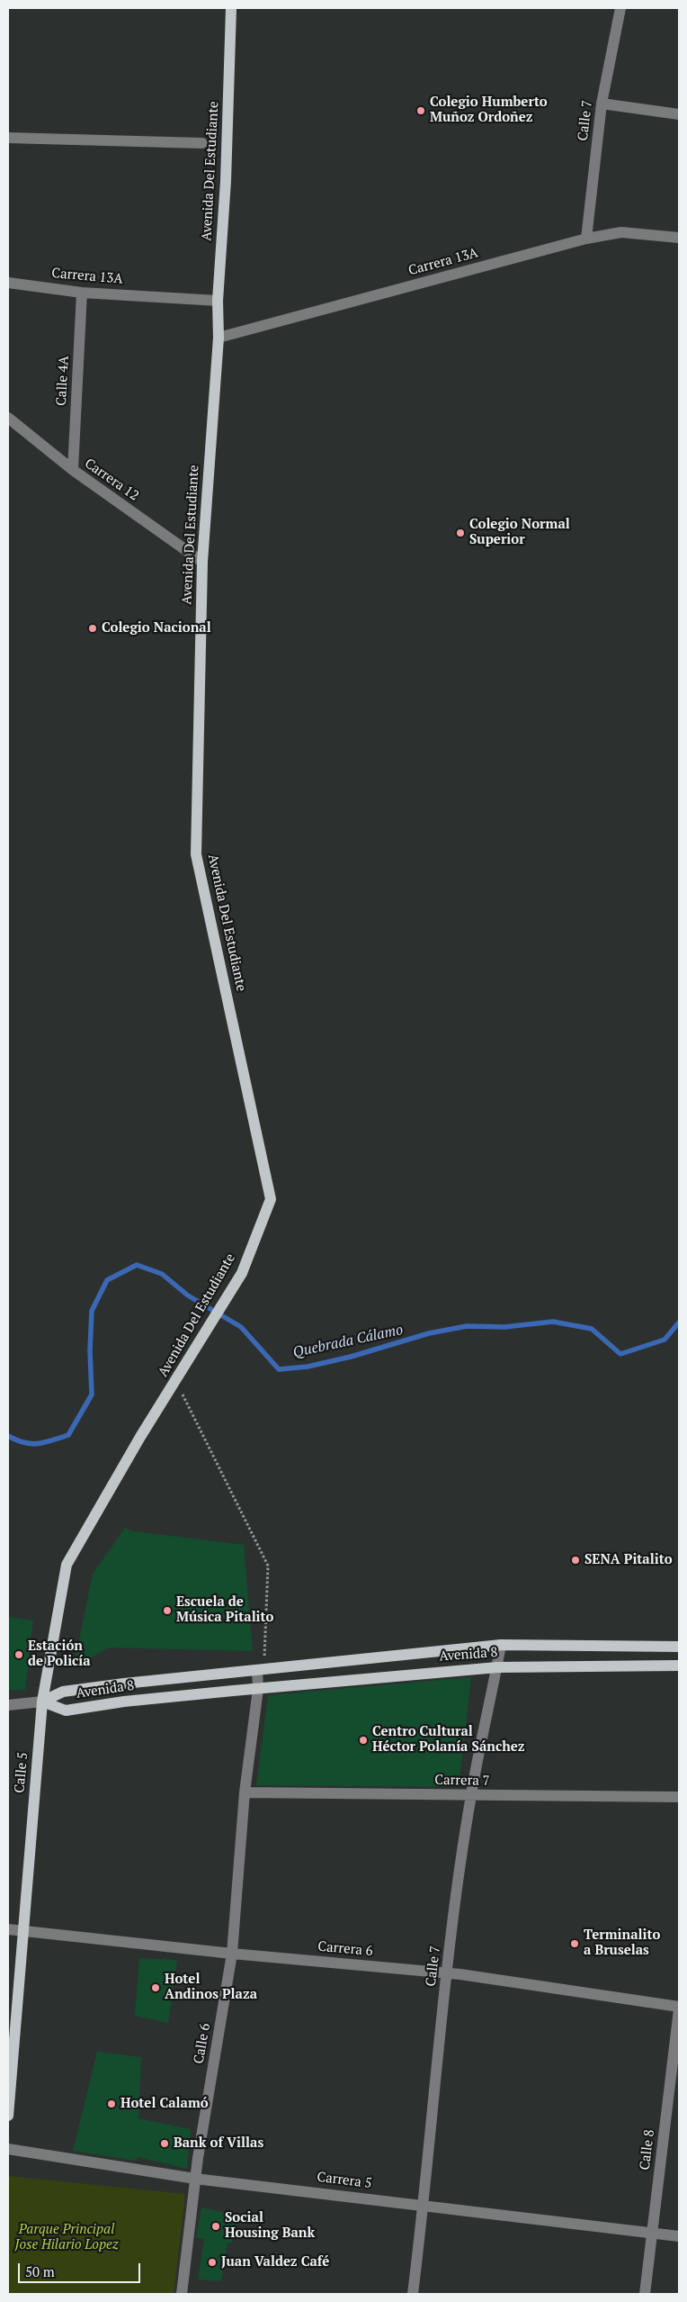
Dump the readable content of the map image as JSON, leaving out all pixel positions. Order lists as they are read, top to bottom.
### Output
{
  "streets": {
    "main road": ["Avenida Del Estudiante", "Avenida 8", "Calle 5"],
    "street": [
      "Calle 7",
      "Carrera 13A",
      "Calle 4A",
      "Carrera 12",
      "Carrera 7",
      "Carrera 6",
      "Calle 6",
      "Calle 8",
      "Carrera 5"
    ]
  },
  "crossings": [
    ["Calle 7", "Carrera 13A"],
    ["Calle 7", "Avenida 8"],
    ["Calle 7", "Carrera 7"],
    ["Calle 7", "Carrera 6"],
    ["Calle 7", "Carrera 5"],
    ["Avenida Del Estudiante", "Carrera 13A"],
    ["Avenida Del Estudiante", "Carrera 12"],
    ["Avenida Del Estudiante", "Avenida 8"],
    ["Avenida Del Estudiante", "Calle 5"],
    ["Carrera 13A", "Calle 4A"],
    ["Calle 4A", "Carrera 12"],
    ["Avenida 8", "Calle 5"],
    ["Avenida 8", "Calle 6"],
    ["Calle 5", "Carrera 6"],
    ["Carrera 7", "Calle 6"],
    ["Carrera 6", "Calle 6"],
    ["Carrera 6", "Calle 8"],
    ["Calle 6", "Carrera 5"],
    ["Calle 8", "Carrera 5"]
  ],
  "water": ["Quebrada Cálamo"],
  "parks": ["Parque Principal Jose Hilario Lopez"],
  "places": [
    "Colegio Humberto Muñoz Ordoñez",
    "Colegio Normal Superior",
    "Colegio Nacional",
    "SENA Pitalito",
    "Escuela de Música Pitalito",
    "Estación de Policía",
    "Centro Cultural Héctor Polanía Sánchez",
    "Terminalito a Bruselas",
    "Hotel Andinos Plaza",
    "Hotel Calamó",
    "Bank of Villas",
    "Social Housing Bank",
    "Juan Valdez Café"
  ],
  "scale_bar": "50 m"
}
